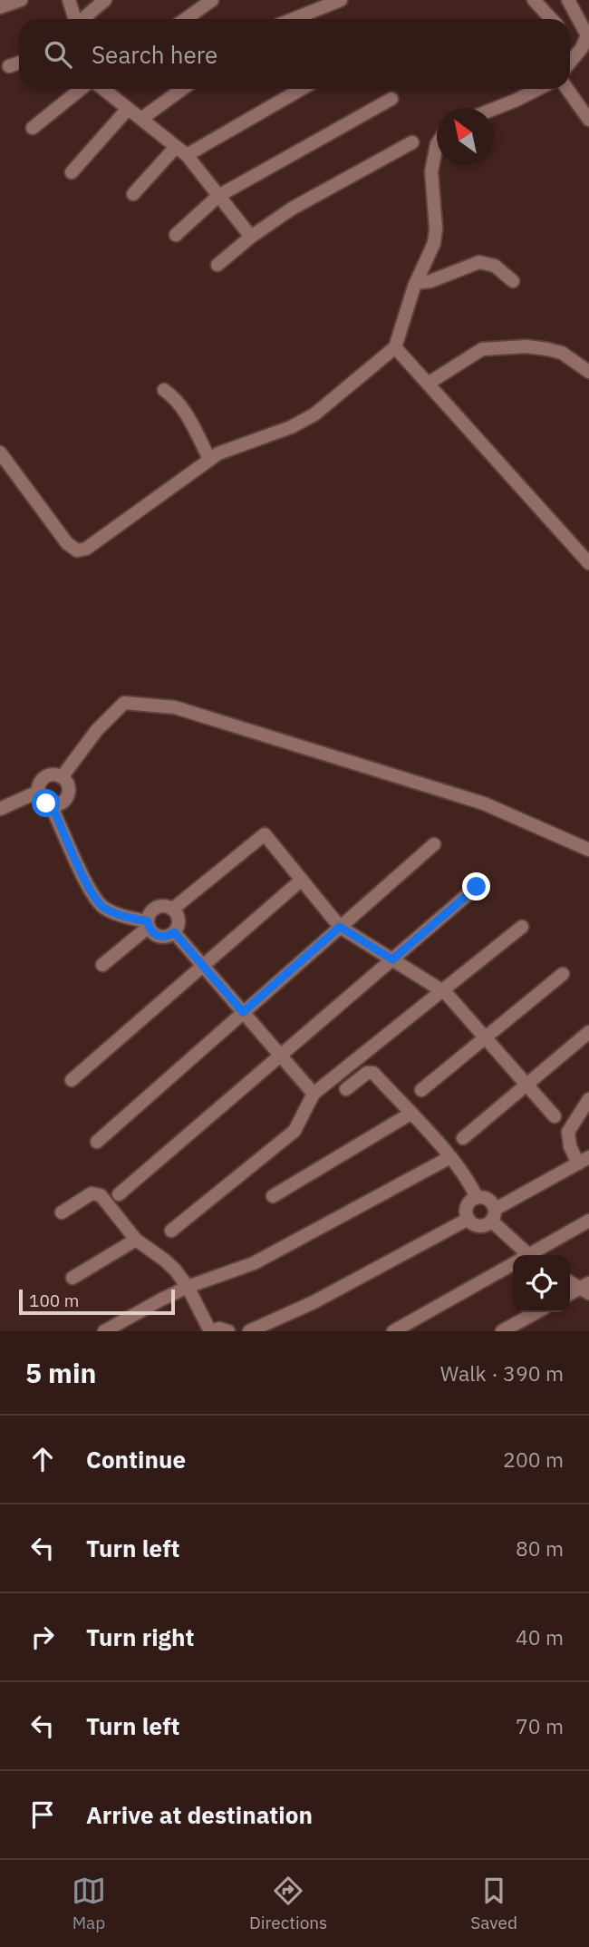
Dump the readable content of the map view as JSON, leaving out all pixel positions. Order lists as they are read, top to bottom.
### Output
{
  "scale_bar": "100 m",
  "north": "top left",
  "page": {
    "search": "Search here",
    "scale": "100 m",
    "heading": ["5 min", "Walk · 390 m"],
    "list": [
      ["Continue", "200 m"],
      ["Turn left", "80 m"],
      ["Turn right", "40 m"],
      ["Turn left", "70 m"],
      "Arrive at destination"
    ],
    "nav": ["Map", "Directions", "Saved"]
  }
}
